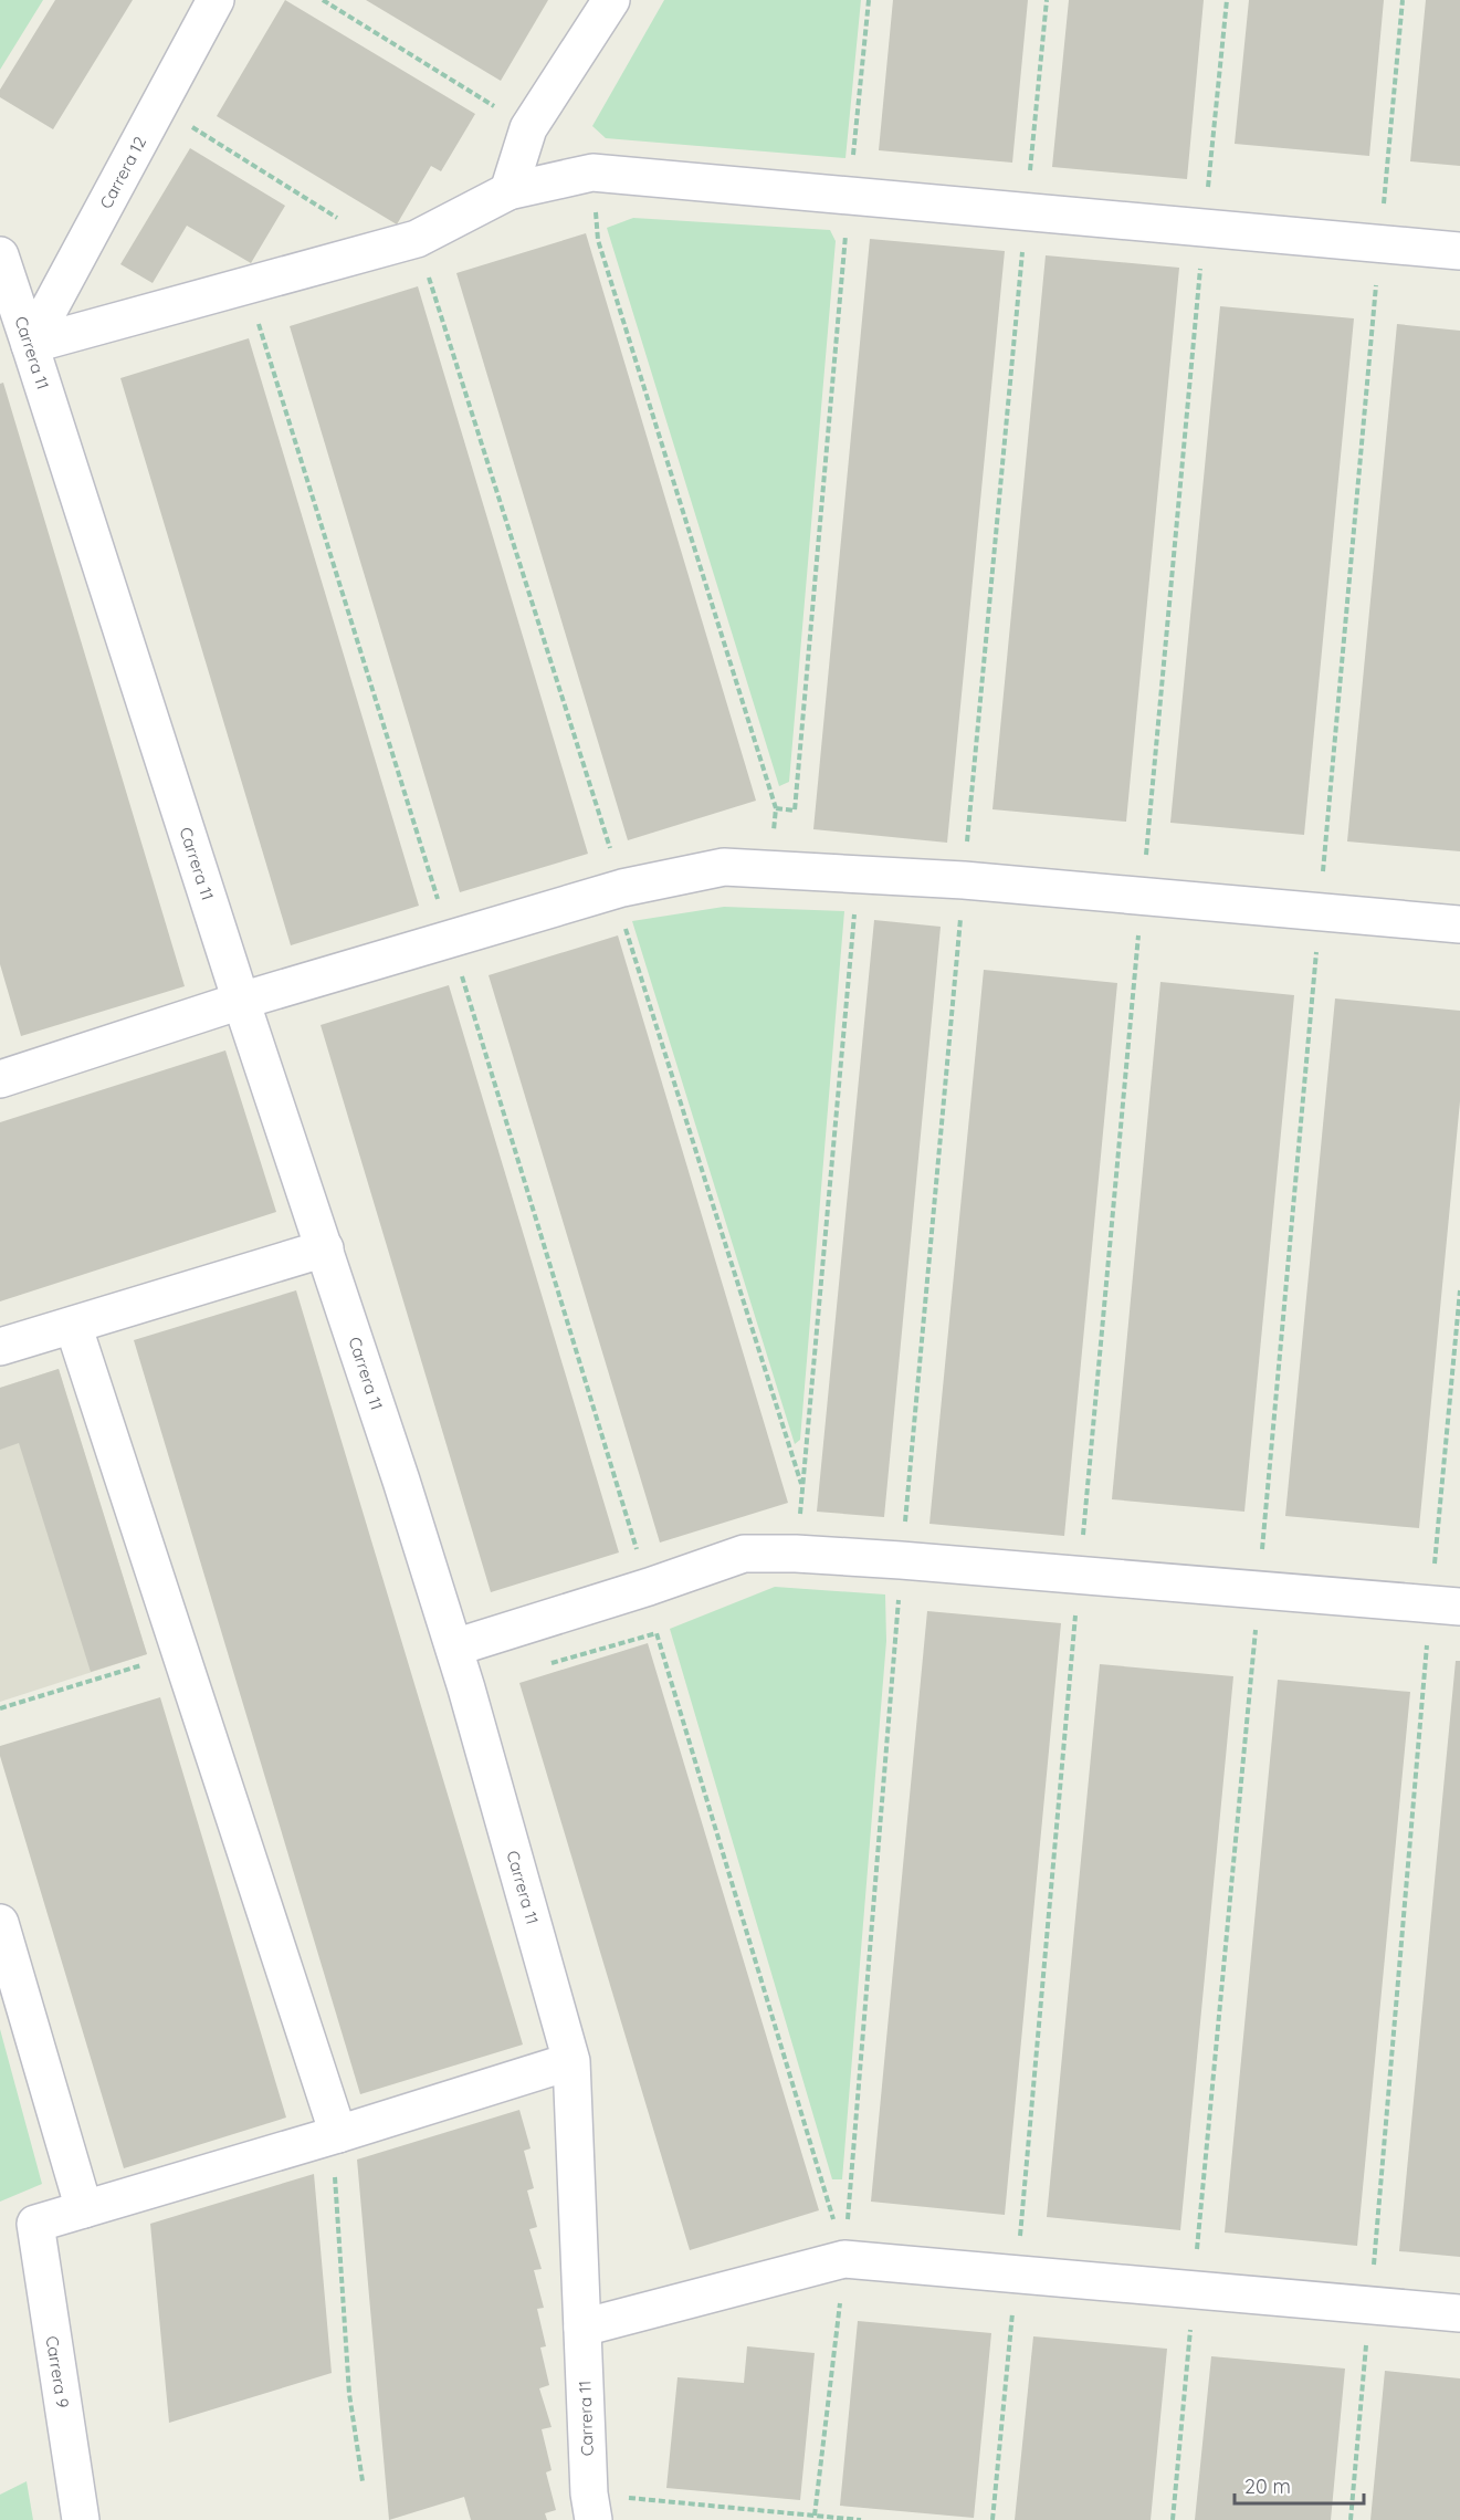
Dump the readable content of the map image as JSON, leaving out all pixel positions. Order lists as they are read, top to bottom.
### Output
{
  "streets": {
    "street": ["Carrera 12", "Carrera 11", "Carrera 9"]
  },
  "crossings": [
    ["Carrera 12", "Carrera 11"]
  ],
  "scale_bar": "20 m"
}
